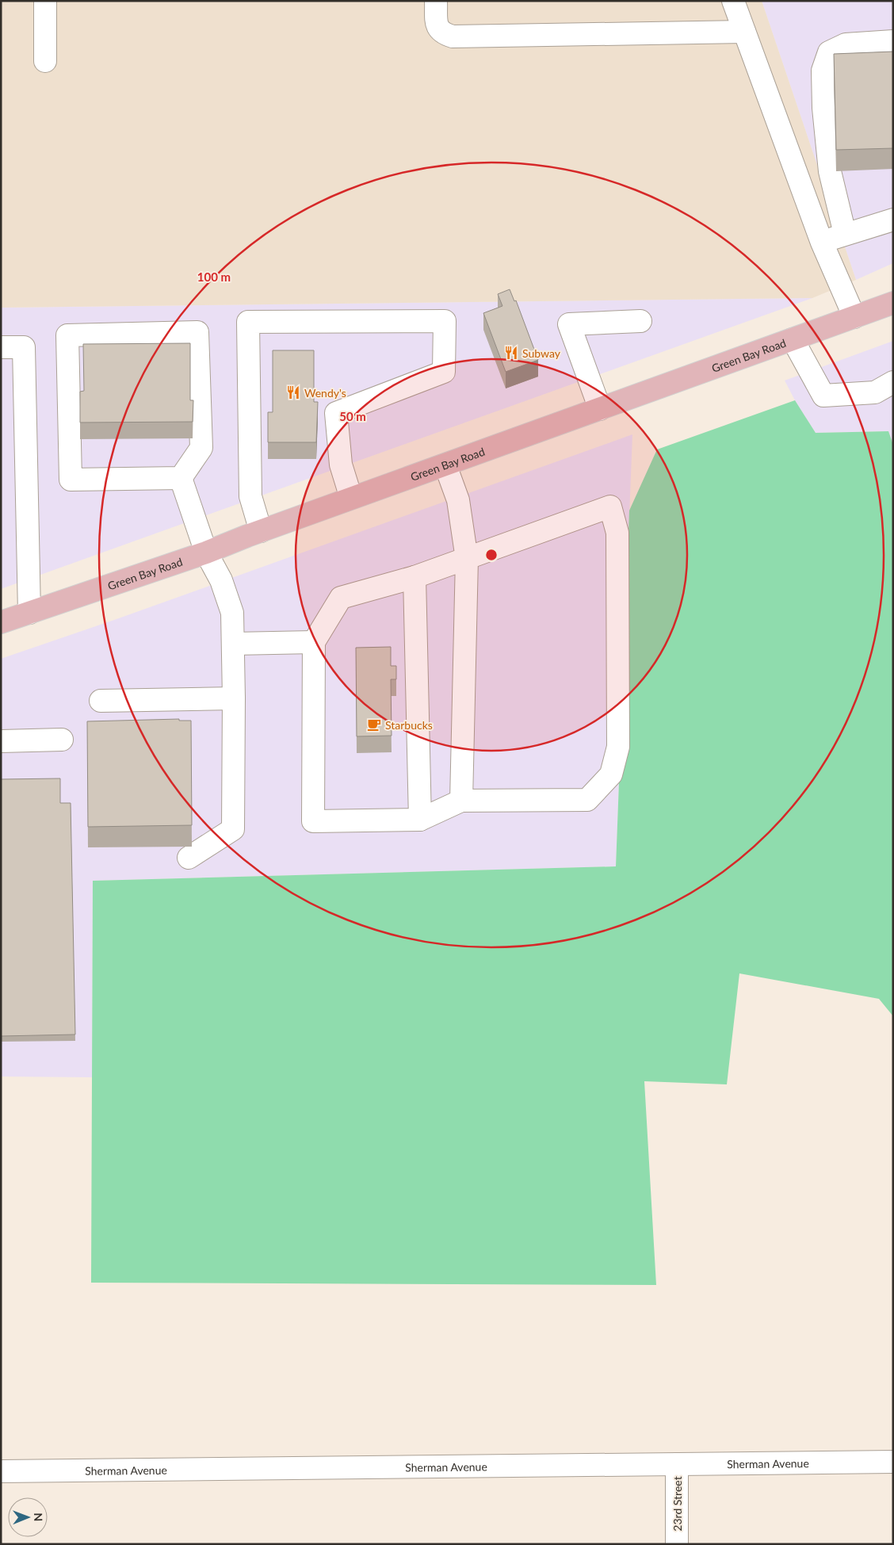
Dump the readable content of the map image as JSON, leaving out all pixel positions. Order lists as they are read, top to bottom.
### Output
{
  "streets": {
    "main road": ["Green Bay Road"],
    "street": ["Sherman Avenue", "23rd Street"]
  },
  "crossings": [
    ["Sherman Avenue", "23rd Street"]
  ],
  "places": {
    "restaurant": ["Subway", "Wendy's"],
    "cafe": ["Starbucks"]
  },
  "north": "right",
  "rings": ["100 m", "50 m"]
}
